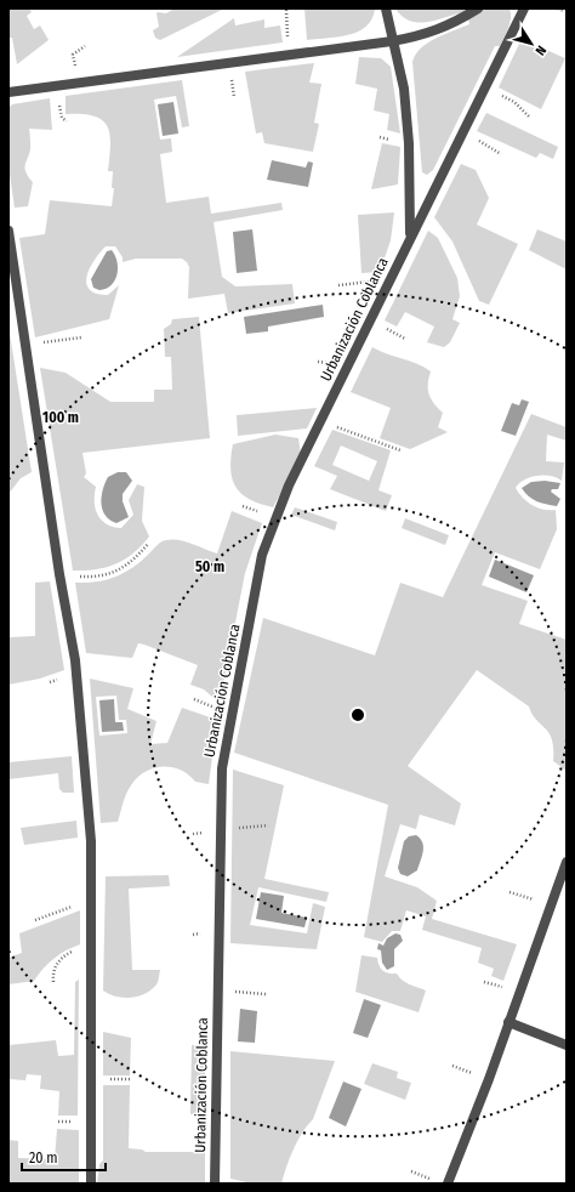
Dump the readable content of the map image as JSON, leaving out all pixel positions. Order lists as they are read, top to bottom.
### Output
{
  "streets": {
    "street": ["Urbanización Coblanca"]
  },
  "scale_bar": "20 m",
  "north": "bottom right",
  "rings": ["100 m", "50 m"]
}
